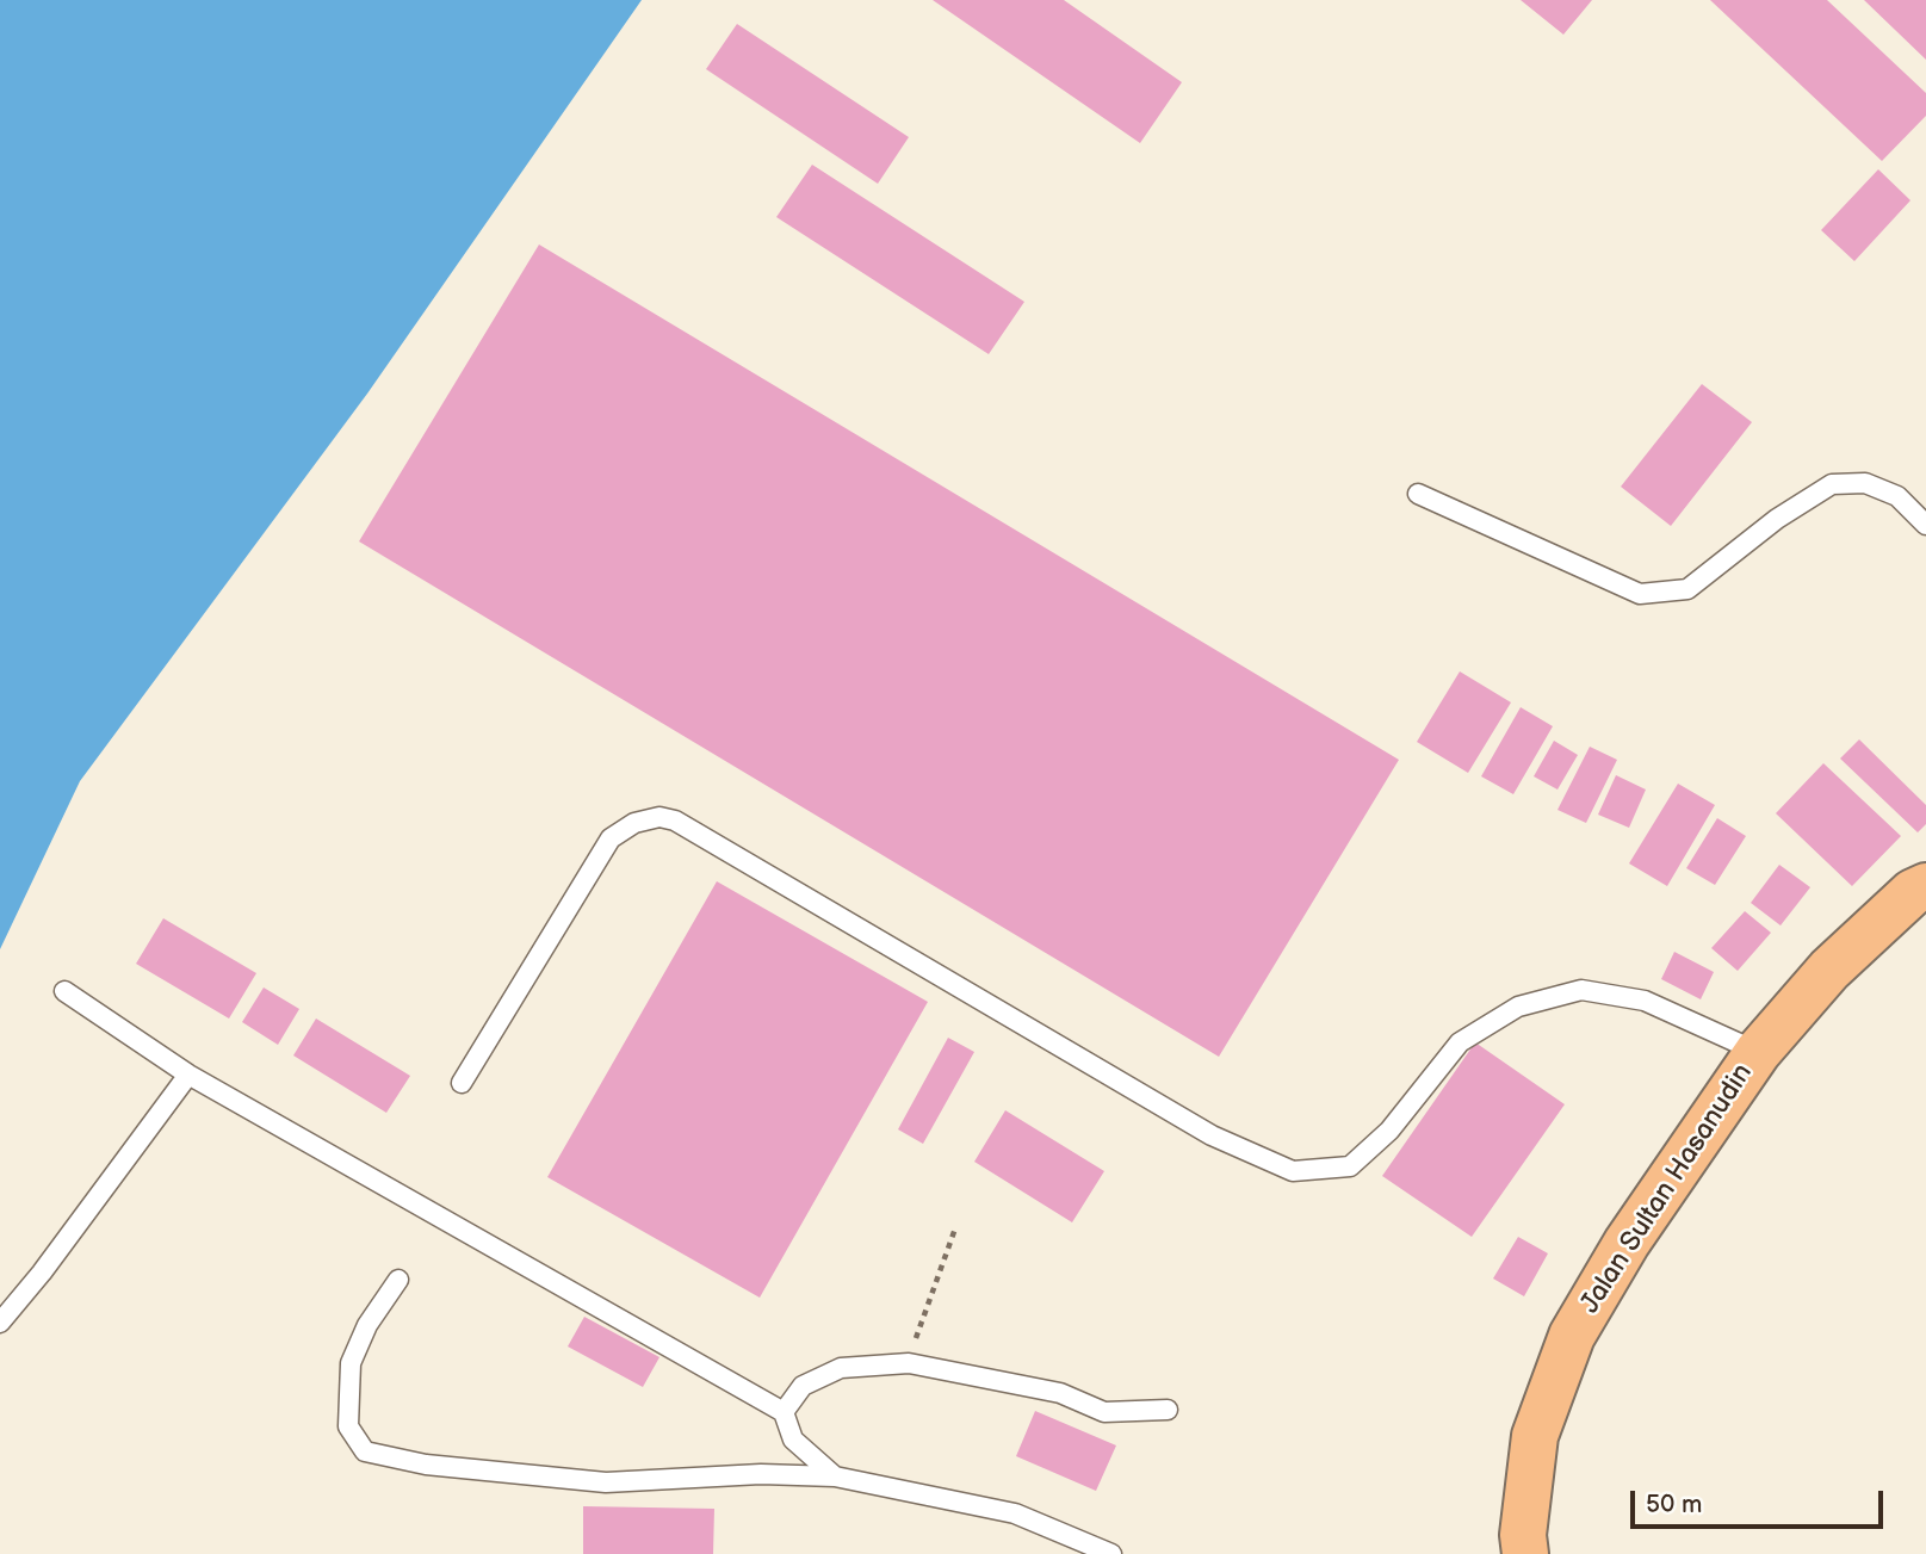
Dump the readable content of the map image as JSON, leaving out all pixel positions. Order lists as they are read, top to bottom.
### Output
{
  "streets": {
    "main road": ["Jalan Sultan Hasanudin"]
  },
  "scale_bar": "50 m"
}
